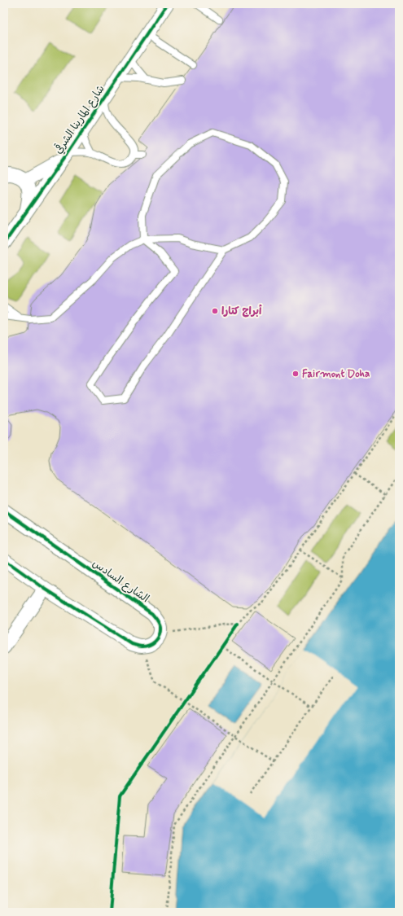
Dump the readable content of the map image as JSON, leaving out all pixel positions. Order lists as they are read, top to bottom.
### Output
{
  "streets": {
    "street": ["شارع المارينا الشرقي", "الشارع السادس"]
  },
  "places": ["أبراج كتارا", "Fairmont Doha"]
}
